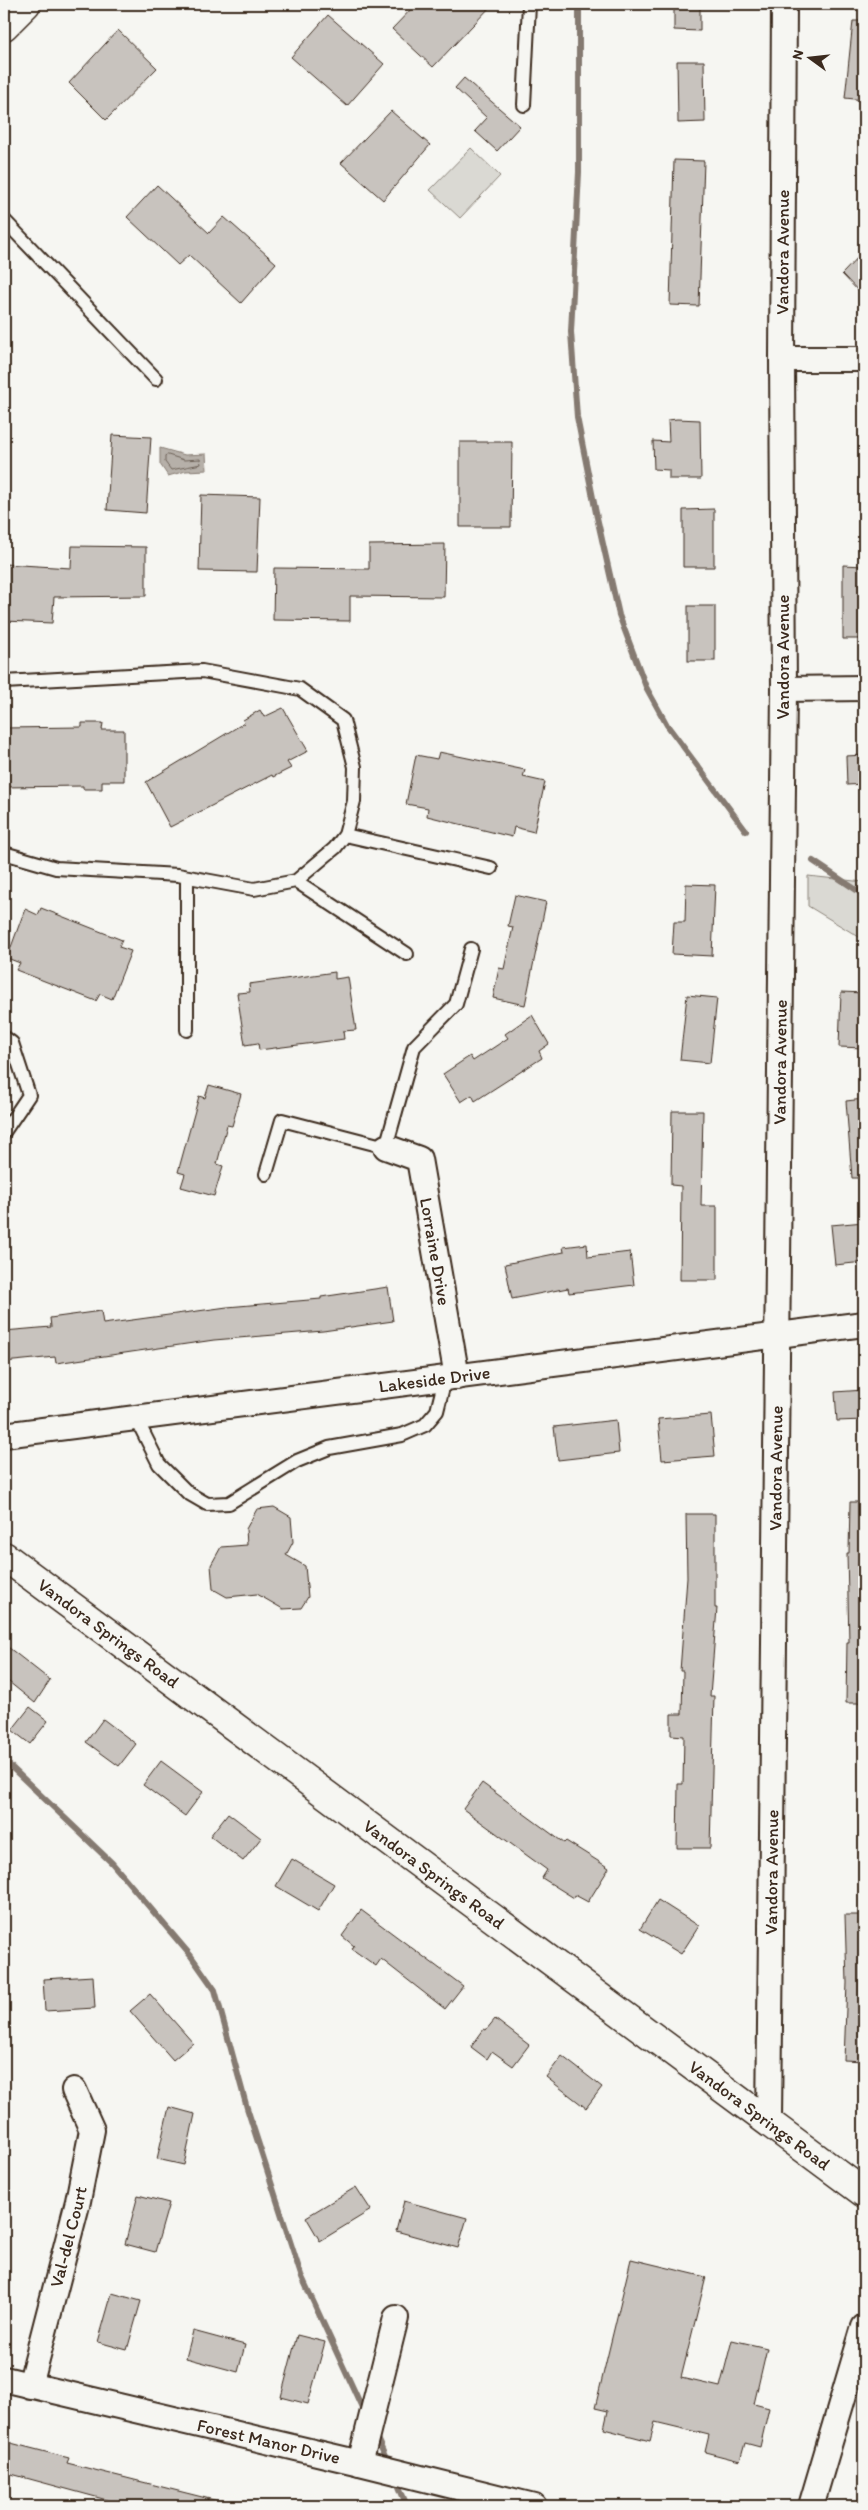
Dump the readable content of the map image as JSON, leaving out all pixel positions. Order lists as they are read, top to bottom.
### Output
{
  "streets": {
    "street": [
      "Vandora Avenue",
      "Lorraine Drive",
      "Lakeside Drive",
      "Vandora Springs Road",
      "Val-del Court",
      "Forest Manor Drive"
    ]
  },
  "crossings": [
    ["Vandora Avenue", "Lakeside Drive"],
    ["Vandora Avenue", "Vandora Springs Road"],
    ["Lorraine Drive", "Lakeside Drive"],
    ["Val-del Court", "Forest Manor Drive"]
  ],
  "north": "left"
}
